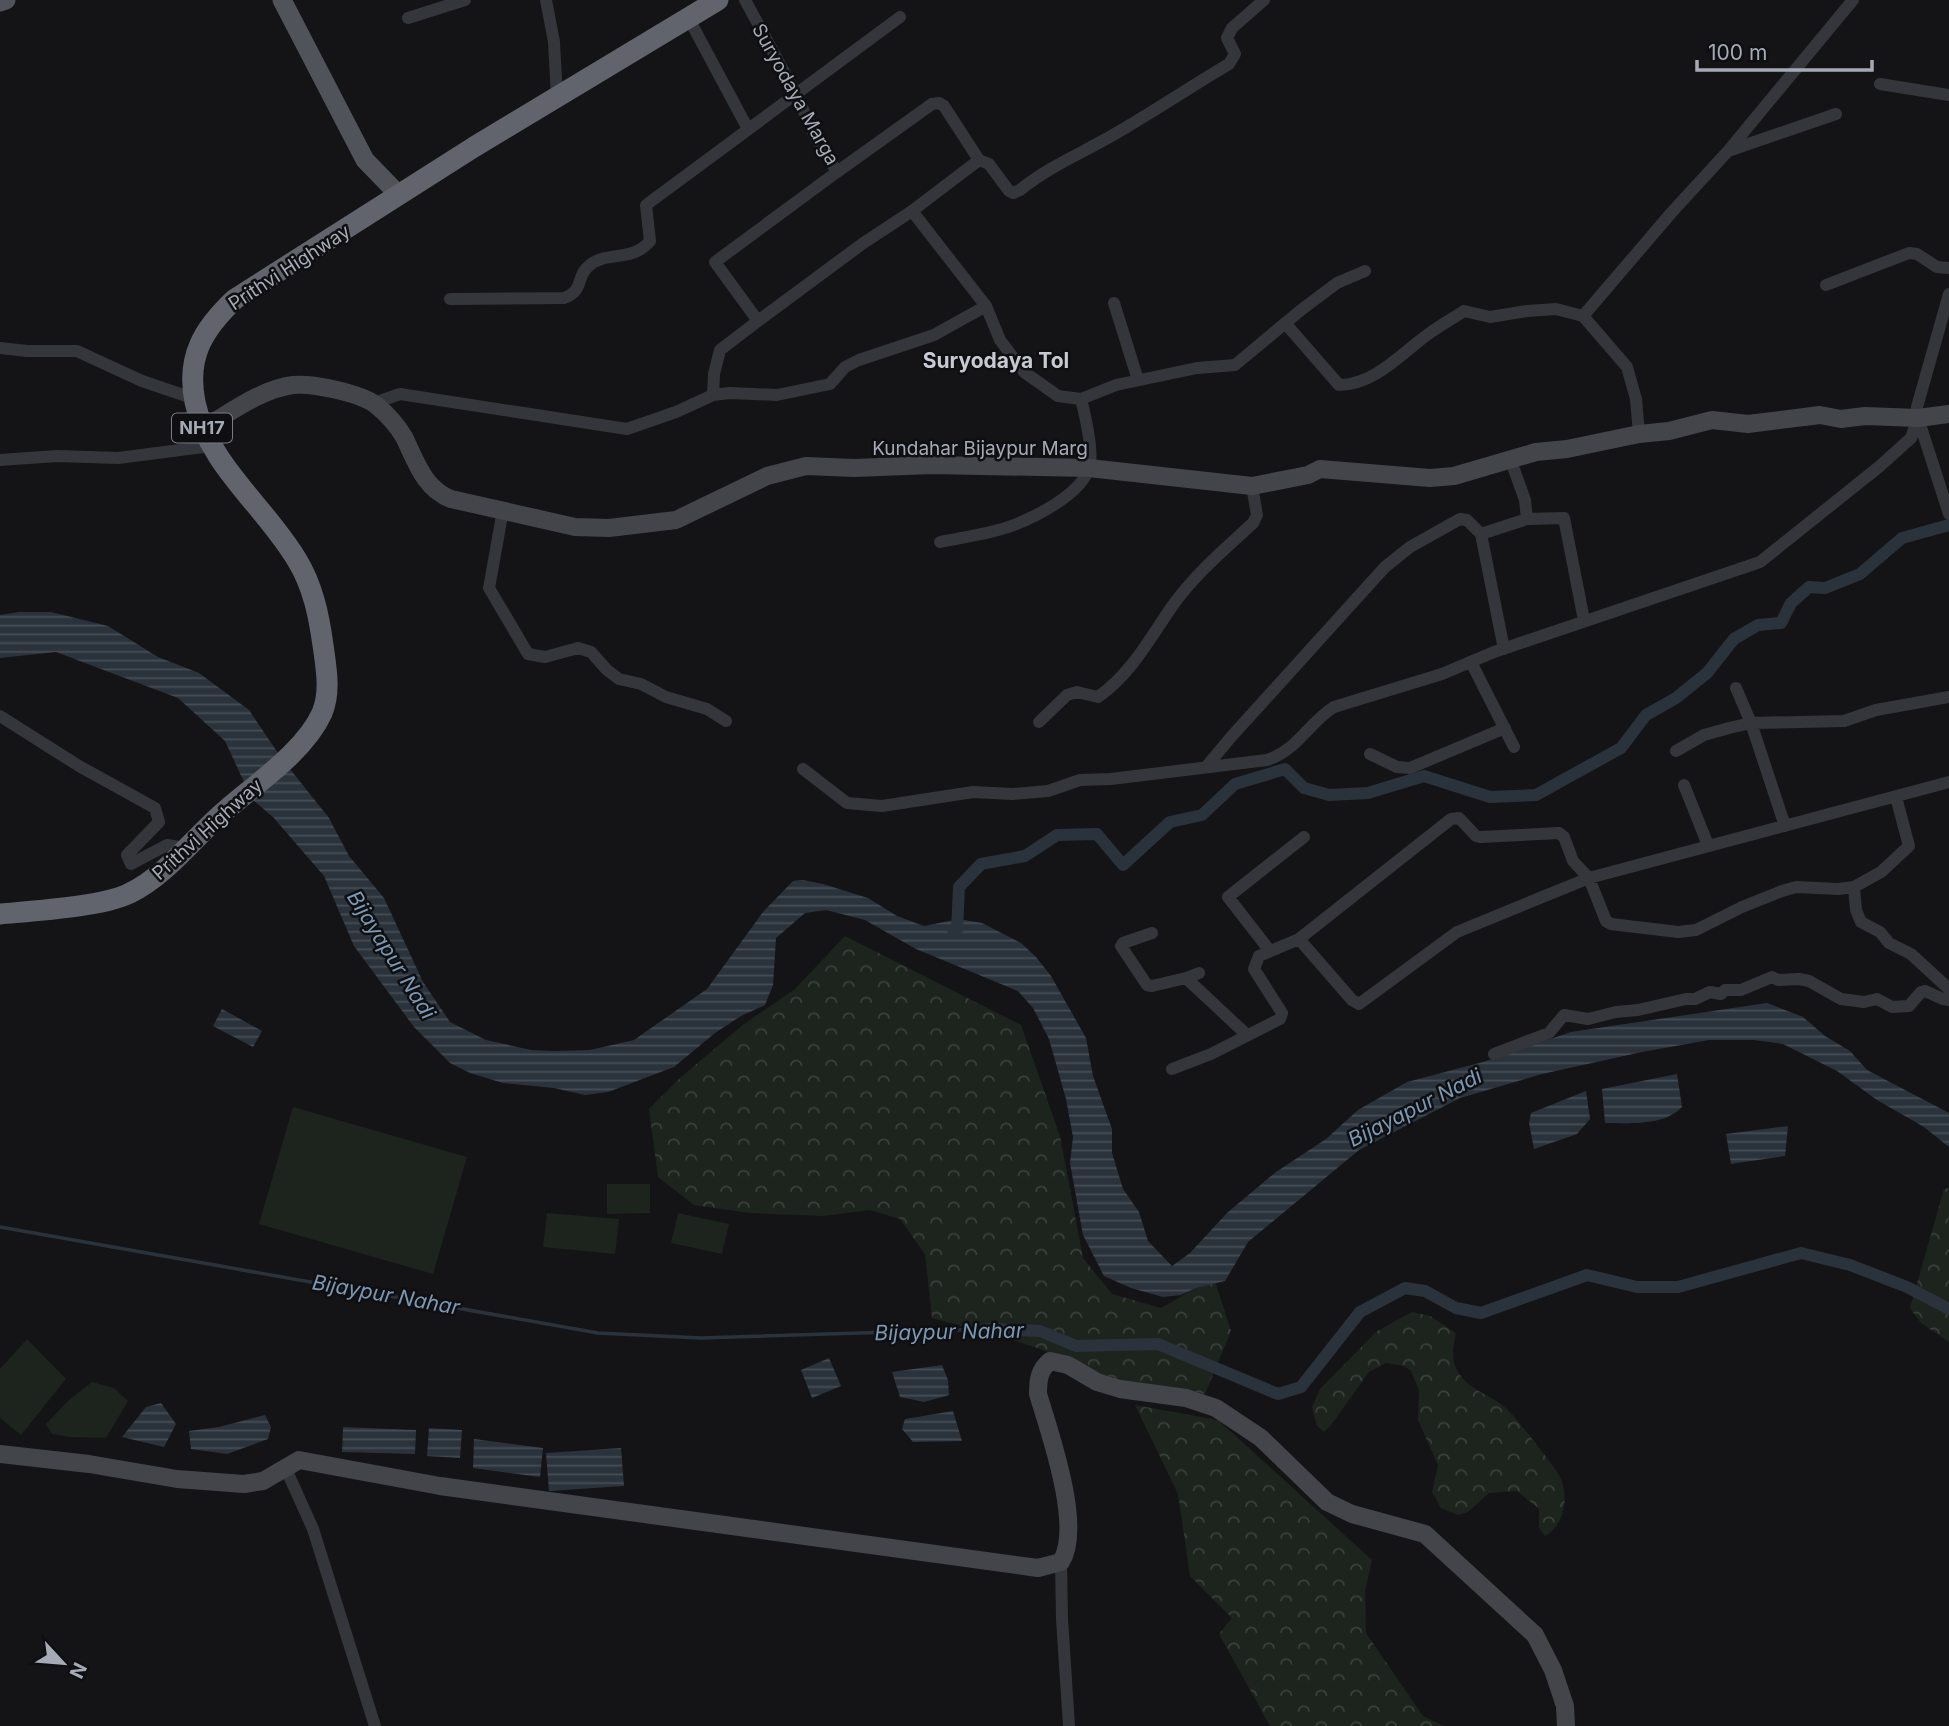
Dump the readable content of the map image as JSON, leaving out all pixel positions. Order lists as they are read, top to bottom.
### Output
{
  "streets": {
    "highway": ["Prithvi Highway", "NH17"],
    "main road": ["Kundahar Bijaypur Marg"],
    "street": ["Suryodaya Marga"]
  },
  "districts": ["Suryodaya Tol"],
  "water": ["Bijayapur Nadi", "Bijaypur Nahar"],
  "scale_bar": "100 m",
  "north": "bottom right"
}
